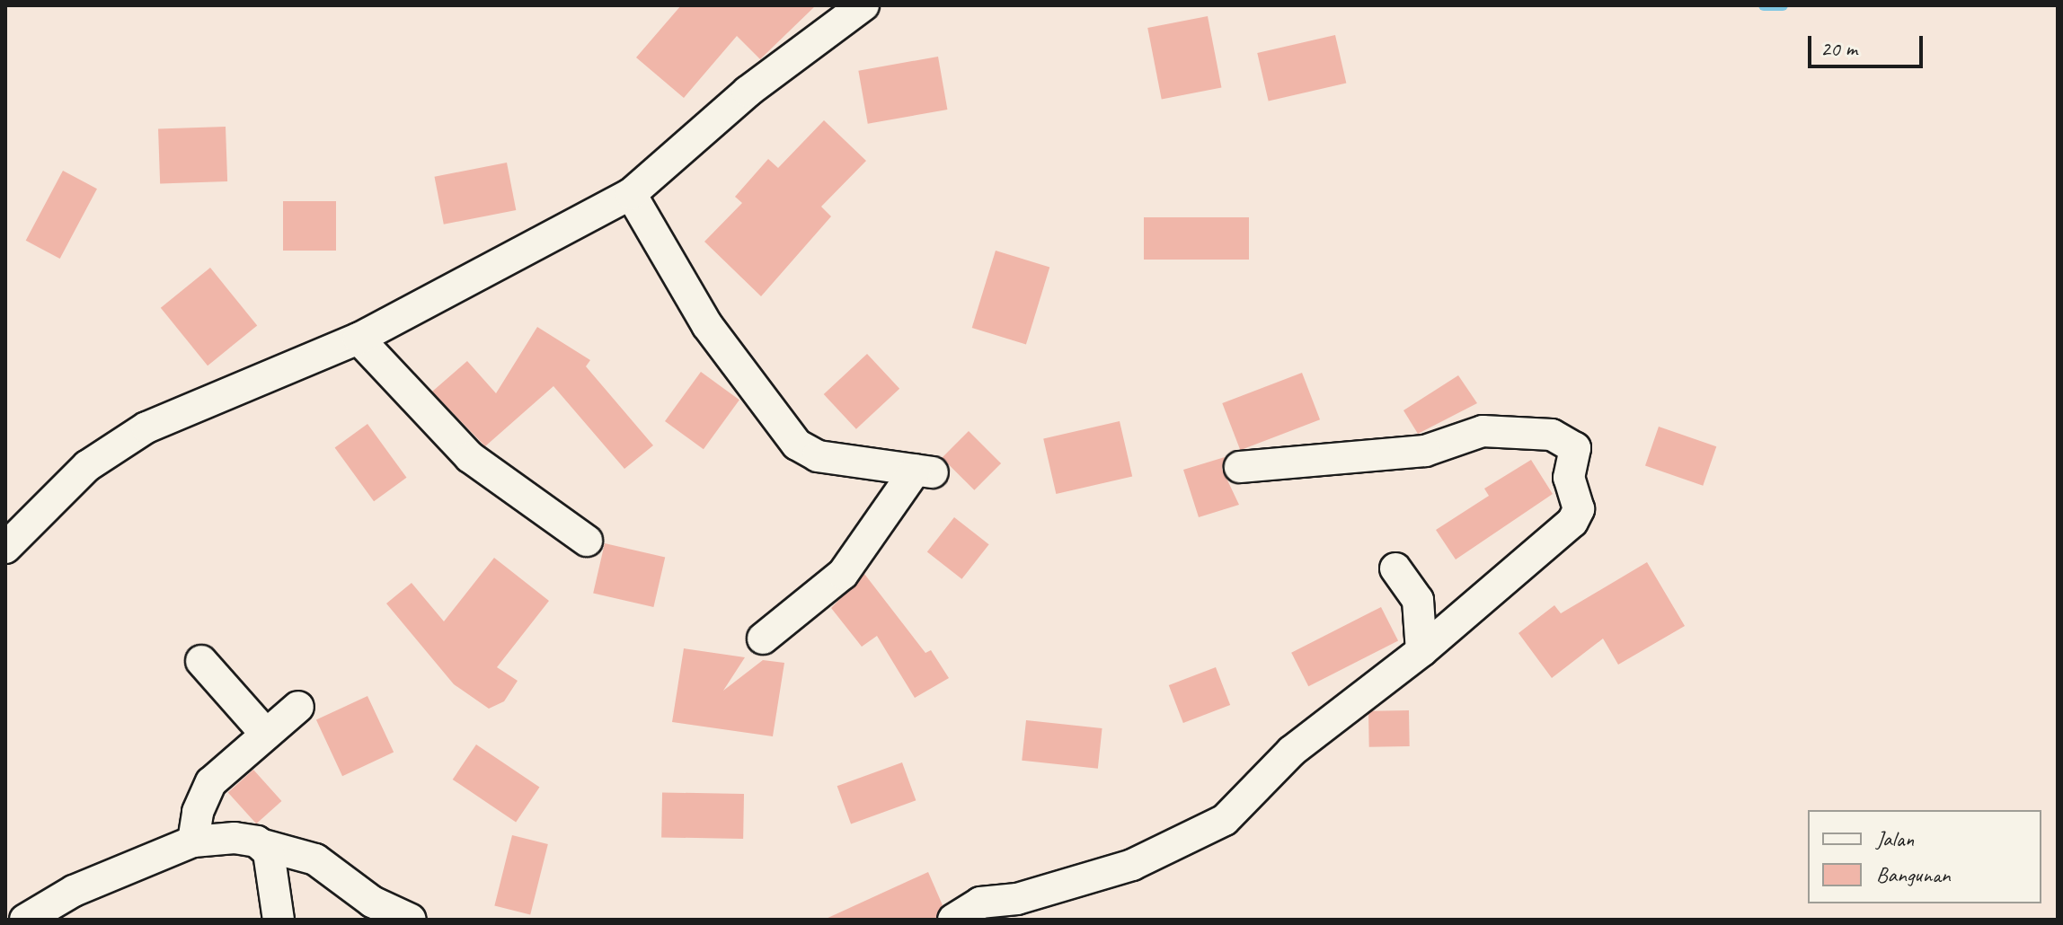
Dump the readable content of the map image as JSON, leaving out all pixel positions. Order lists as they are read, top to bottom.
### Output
{
  "legend": ["Jalan", "Bangunan"],
  "scale_bar": "20 m"
}
